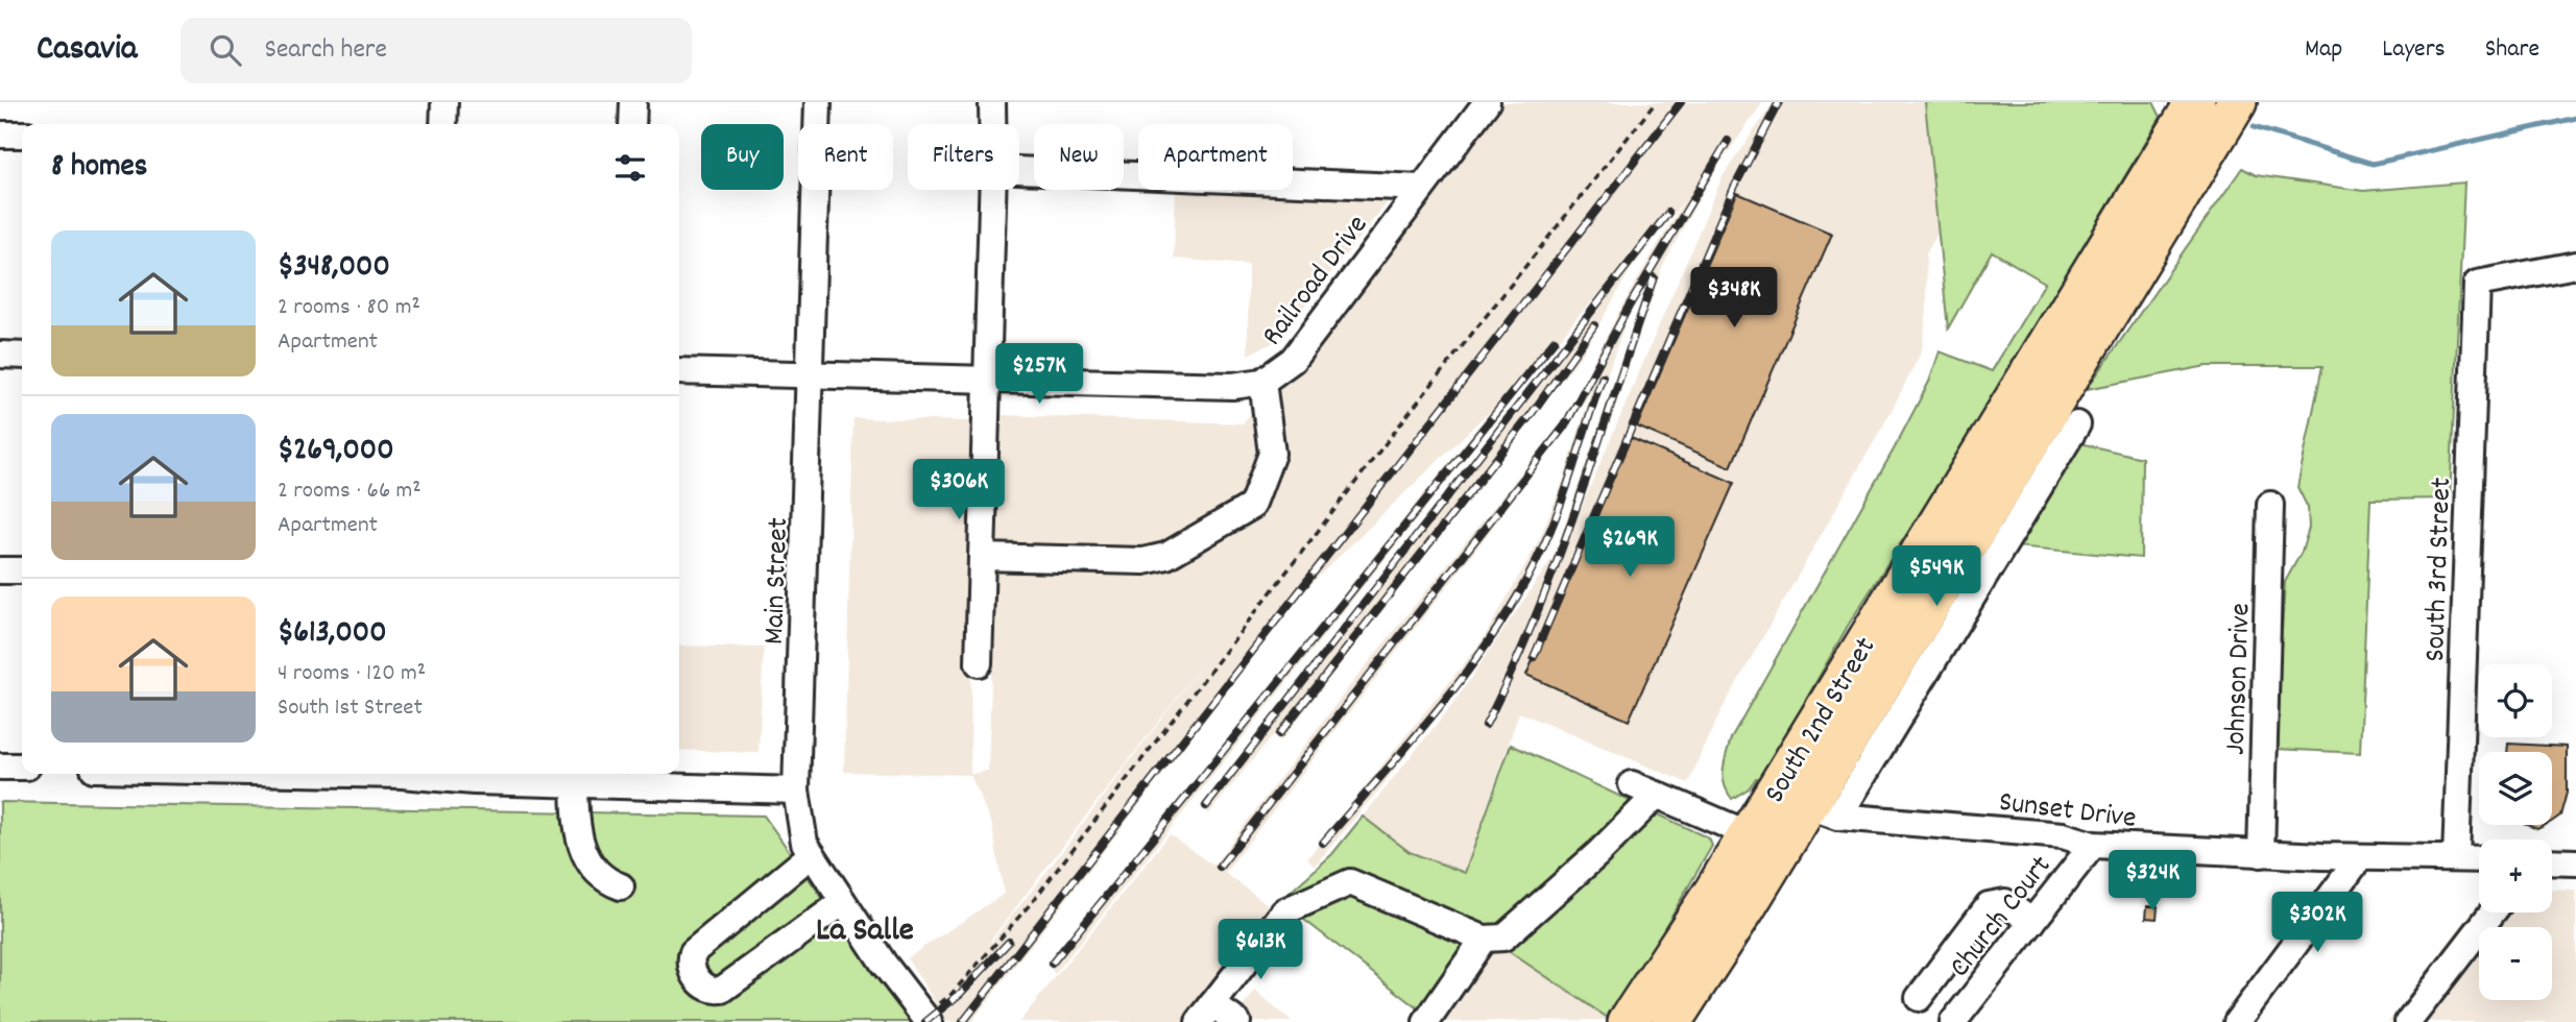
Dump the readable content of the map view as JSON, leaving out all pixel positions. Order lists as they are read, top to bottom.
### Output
{
  "streets": {
    "highway": ["South 2nd Street"],
    "street": [
      "Railroad Drive",
      "South 3rd Street",
      "Main Street",
      "Johnson Drive",
      "Sunset Drive",
      "Church Court"
    ]
  },
  "crossings": [
    ["South 3rd Street", "Sunset Drive"],
    ["Johnson Drive", "Sunset Drive"],
    ["South 2nd Street", "Sunset Drive"],
    ["Sunset Drive", "Church Court"]
  ],
  "districts": ["La Salle"],
  "page": {
    "header": "Casavia",
    "search": "Search here",
    "nav": ["Map", "Layers", "Share"],
    "chip": [
      "Buy",
      "Rent",
      "Filters",
      "New",
      "Apartment"
    ],
    "heading": "8 homes",
    "list": [
      {
        "name": "$348,000",
        "note": "2 rooms · 80 m² · Apartment"
      },
      {
        "name": "$269,000",
        "note": "2 rooms · 66 m² · Apartment"
      },
      {
        "name": "$613,000",
        "note": "4 rooms · 120 m² · South 1st Street"
      }
    ],
    "price": [
      "$348K",
      "$257K",
      "$306K",
      "$269K",
      "$549K",
      "$324K",
      "$302K",
      "$613K"
    ],
    "map_buttons": ["+", "−"]
  }
}
